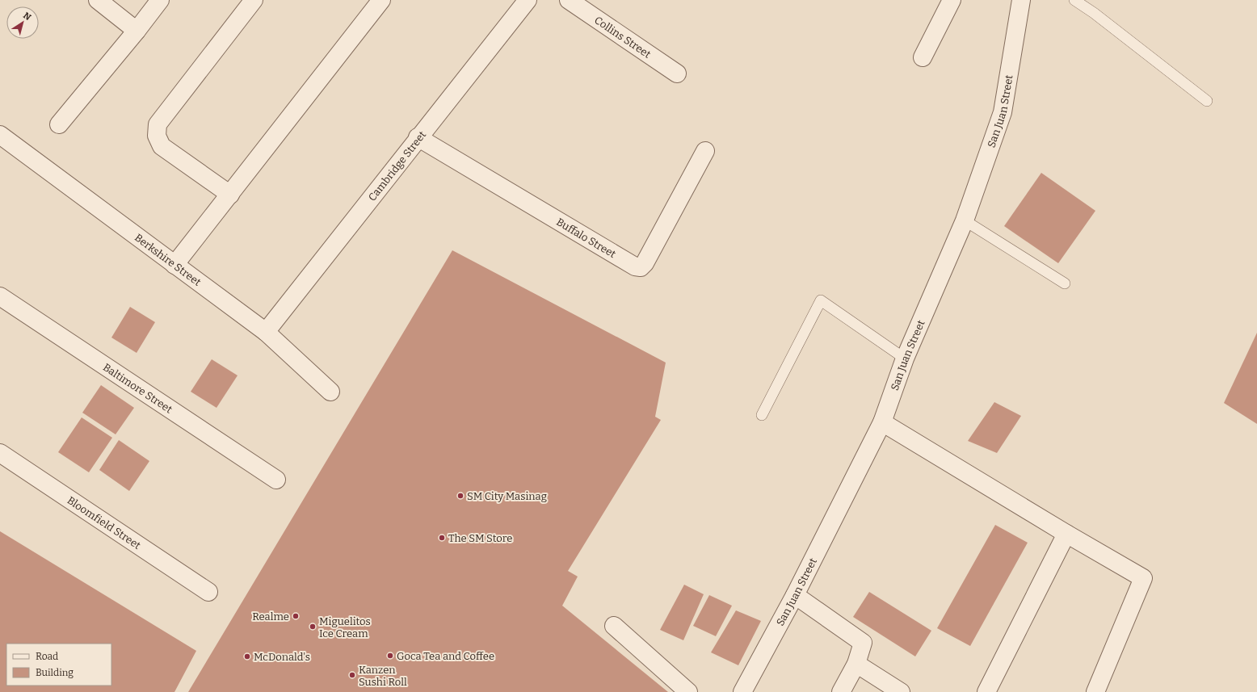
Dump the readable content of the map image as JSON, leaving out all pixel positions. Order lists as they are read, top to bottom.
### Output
{
  "streets": {
    "street": [
      "Collins Street",
      "San Juan Street",
      "Cambridge Street",
      "Buffalo Street",
      "Berkshire Street",
      "Baltimore Street",
      "Bloomfield Street"
    ]
  },
  "crossings": [
    ["Cambridge Street", "Buffalo Street"],
    ["Cambridge Street", "Berkshire Street"]
  ],
  "places": [
    "SM City Masinag",
    "The SM Store",
    "Realme",
    "Miguelitos Ice Cream",
    "Goca Tea and Coffee",
    "McDonald's",
    "Kanzen Sushi Roll"
  ],
  "legend": ["Road", "Building"],
  "north": "top right"
}
